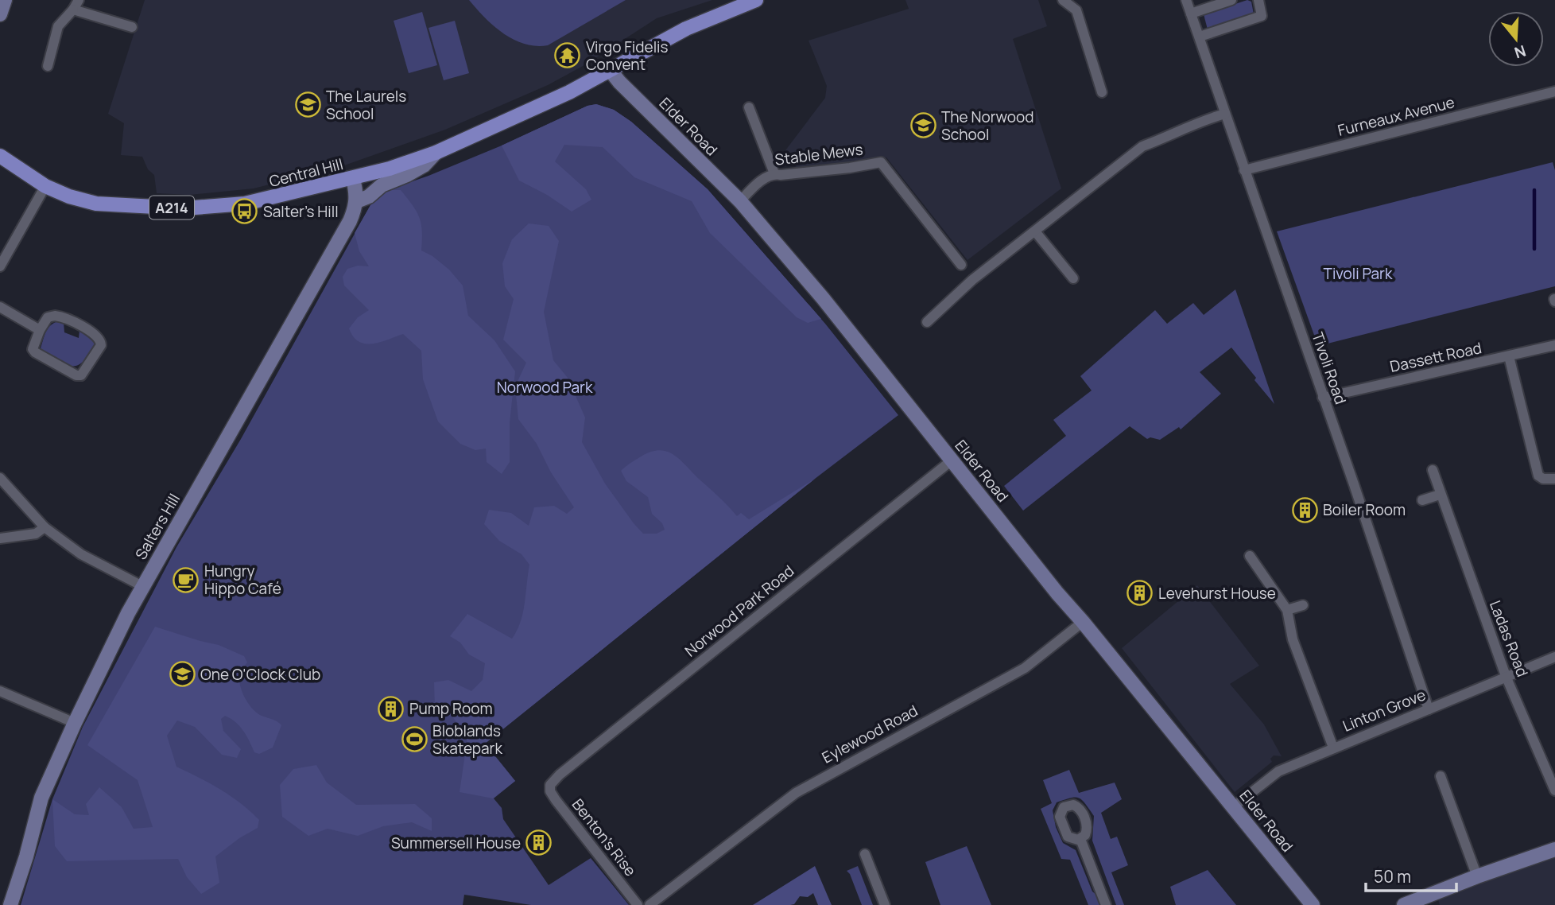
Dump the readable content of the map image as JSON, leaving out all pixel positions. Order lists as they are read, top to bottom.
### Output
{
  "streets": {
    "main road": [
      "Elder Road",
      "Central Hill",
      "A214",
      "Salters Hill"
    ],
    "street": [
      "Furneaux Avenue",
      "Stable Mews",
      "Dassett Road",
      "Tivoli Road",
      "Norwood Park Road",
      "Ladas Road",
      "Linton Grove",
      "Eylewood Road",
      "Benton's Rise"
    ]
  },
  "crossings": [
    ["Furneaux Avenue", "Tivoli Road"],
    ["Elder Road", "Stable Mews"],
    ["Elder Road", "Central Hill"],
    ["Elder Road", "A214"],
    ["Elder Road", "Norwood Park Road"],
    ["Elder Road", "Linton Grove"],
    ["Elder Road", "Eylewood Road"],
    ["Central Hill", "A214"],
    ["Dassett Road", "Tivoli Road"],
    ["Tivoli Road", "Linton Grove"],
    ["Norwood Park Road", "Benton's Rise"],
    ["Ladas Road", "Linton Grove"]
  ],
  "parks": ["Tivoli Park", "Norwood Park"],
  "places": {
    "temple": ["Virgo Fidelis Convent"],
    "school or university": ["The Laurels School", "The Norwood School", "One O'Clock Club"],
    "bus stop": ["Salter's Hill"],
    "building": [
      "Boiler Room",
      "Levehurst House",
      "Pump Room",
      "Summersell House"
    ],
    "cafe": ["Hungry Hippo Café"],
    "sports": ["Bloblands Skatepark"]
  },
  "scale_bar": "50 m",
  "north": "bottom"
}
